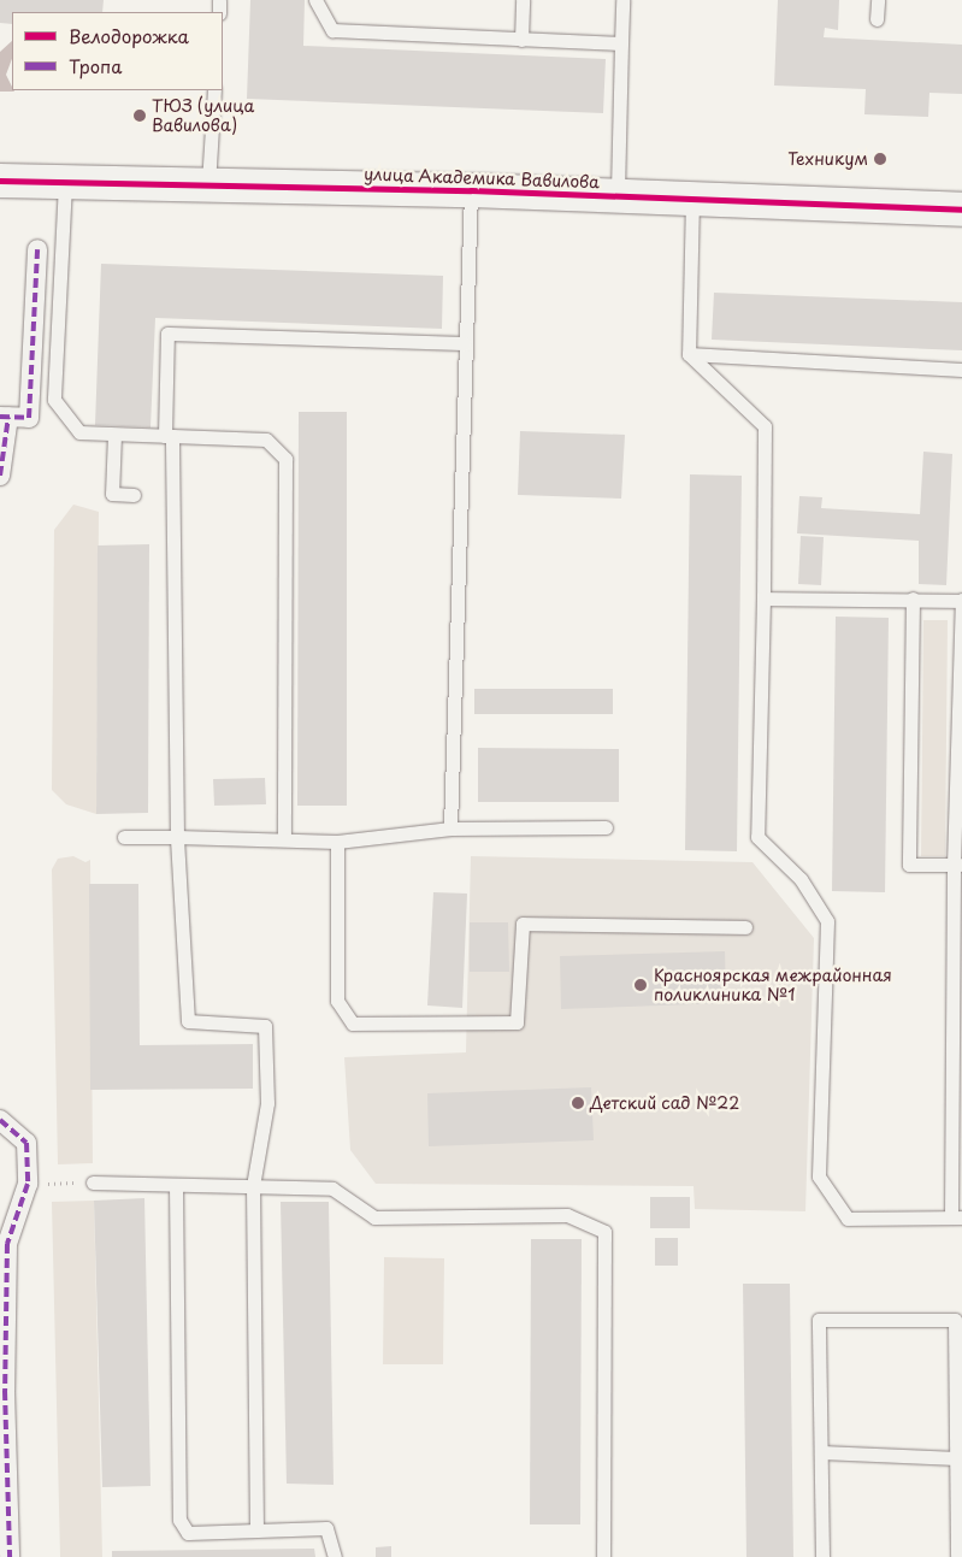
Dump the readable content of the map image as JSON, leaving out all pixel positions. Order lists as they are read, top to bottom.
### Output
{
  "streets": {
    "street": ["улица Академика Вавилова"]
  },
  "places": [
    "ТЮЗ (улица Вавилова)",
    "Техникум",
    "Красноярская межрайонная поликлиника №1",
    "Детский сад №22"
  ],
  "legend": ["Велодорожка", "Тропа"]
}
